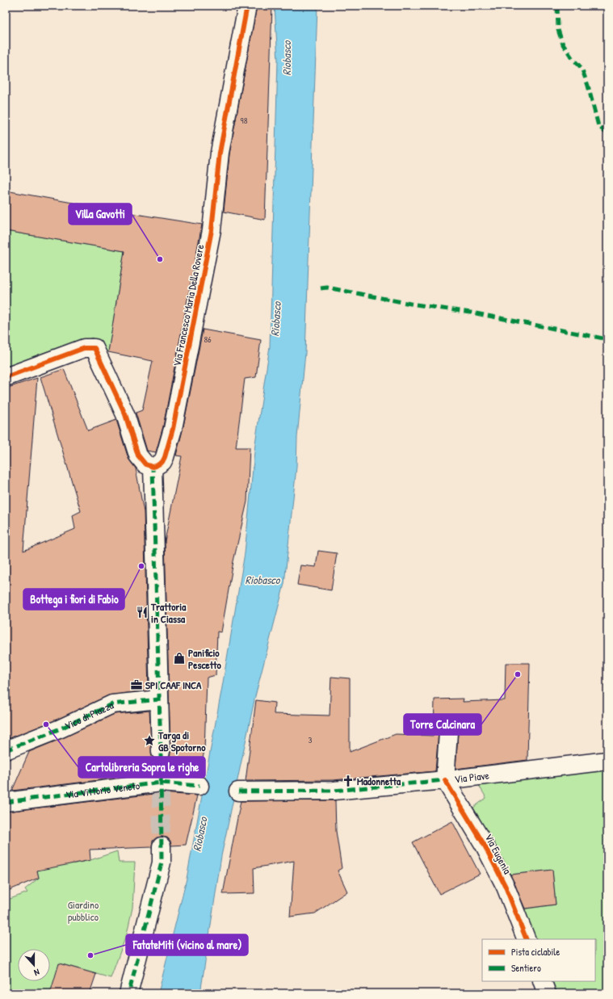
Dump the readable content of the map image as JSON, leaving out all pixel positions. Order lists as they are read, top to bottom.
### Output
{
  "streets": {
    "street": [
      "Via Francesco Maria Della Rovere",
      "Vico di Piazza",
      "Via Piave",
      "Via Vittorio Veneto",
      "Via Eugenia"
    ]
  },
  "crossings": [
    ["Via Piave", "Via Eugenia"]
  ],
  "water": ["Riobasco"],
  "parks": ["Giardino pubblico"],
  "places": {
    "other": [
      "Villa Gavotti",
      "Bottega i fiori di Fabio",
      "Torre Calcinara",
      "Cartolibreria Sopra le righe",
      "FatateMiti (vicino al mare)"
    ],
    "restaurant": ["Trattoria in Ciassa"],
    "shop": ["Panificio Pescetto"],
    "office": ["SPI CAAF INCA"],
    "place": ["Targa di GB Spotorno"],
    "church": ["Madonnetta"]
  },
  "house_numbers": ["98", "86", "3"],
  "legend": ["Pista ciclabile", "Sentiero"],
  "north": "bottom"
}
